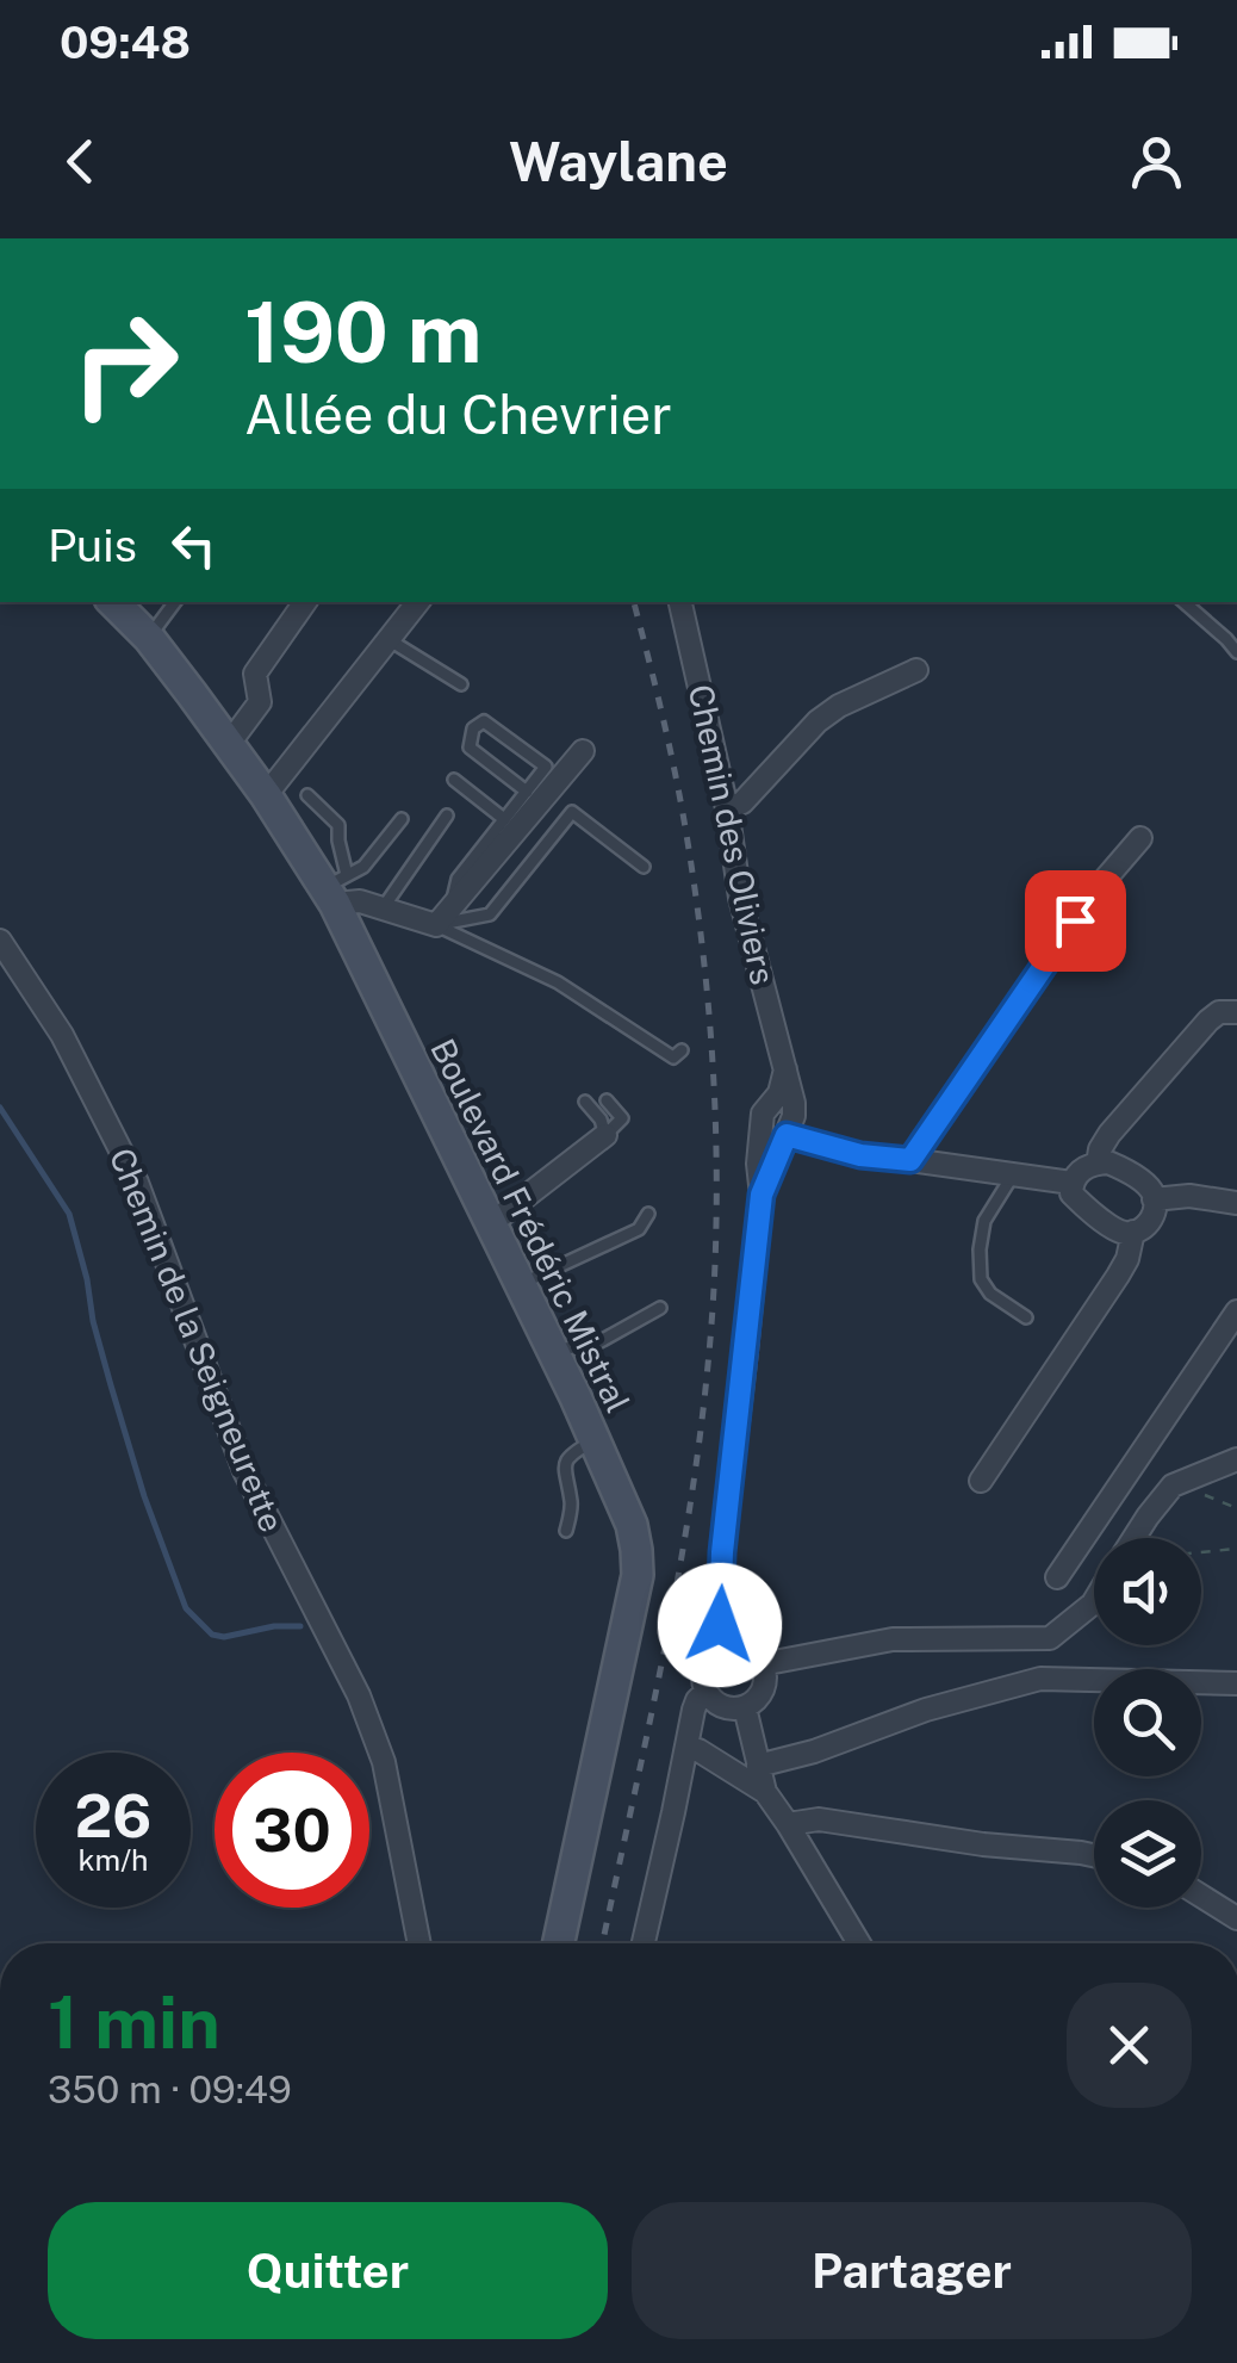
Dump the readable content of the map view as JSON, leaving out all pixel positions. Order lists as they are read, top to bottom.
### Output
{
  "streets": {
    "main road": ["Boulevard Frédéric Mistral"],
    "street": ["Chemin des Oliviers", "Chemin de la Seigneurette"]
  },
  "page": {
    "status": "09:48",
    "header": "Waylane",
    "turn": ["190 m", "Allée du Chevrier"],
    "then": "Puis",
    "speed": "26 km/h",
    "limit": "30",
    "heading": ["1 min", "350 m · 09:49"],
    "buttons": ["Quitter", "Partager"]
  }
}
